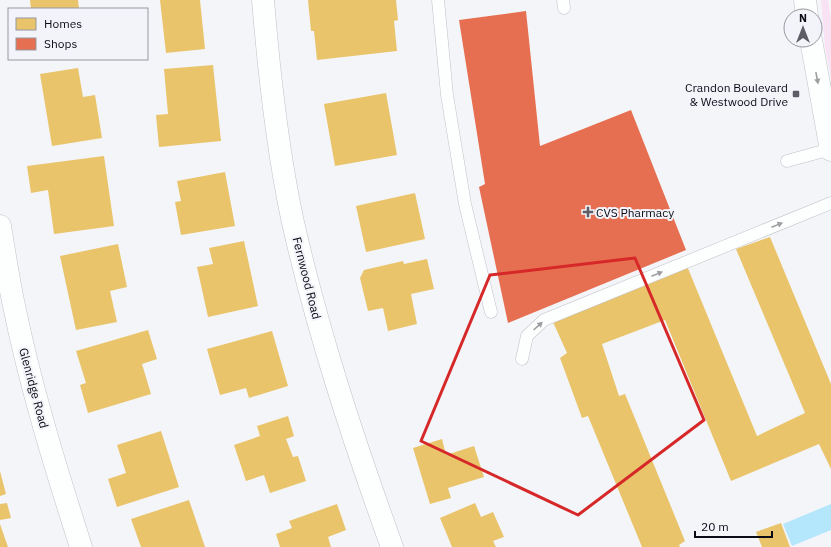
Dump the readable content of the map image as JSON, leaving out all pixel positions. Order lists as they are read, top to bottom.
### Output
{
  "streets": {
    "street": ["Fernwood Road", "Glenridge Road"]
  },
  "places": {
    "transit": ["Crandon Boulevard & Westwood Drive"],
    "health": ["CVS Pharmacy"]
  },
  "legend": ["Homes", "Shops"],
  "scale_bar": "20 m",
  "north": "top"
}
